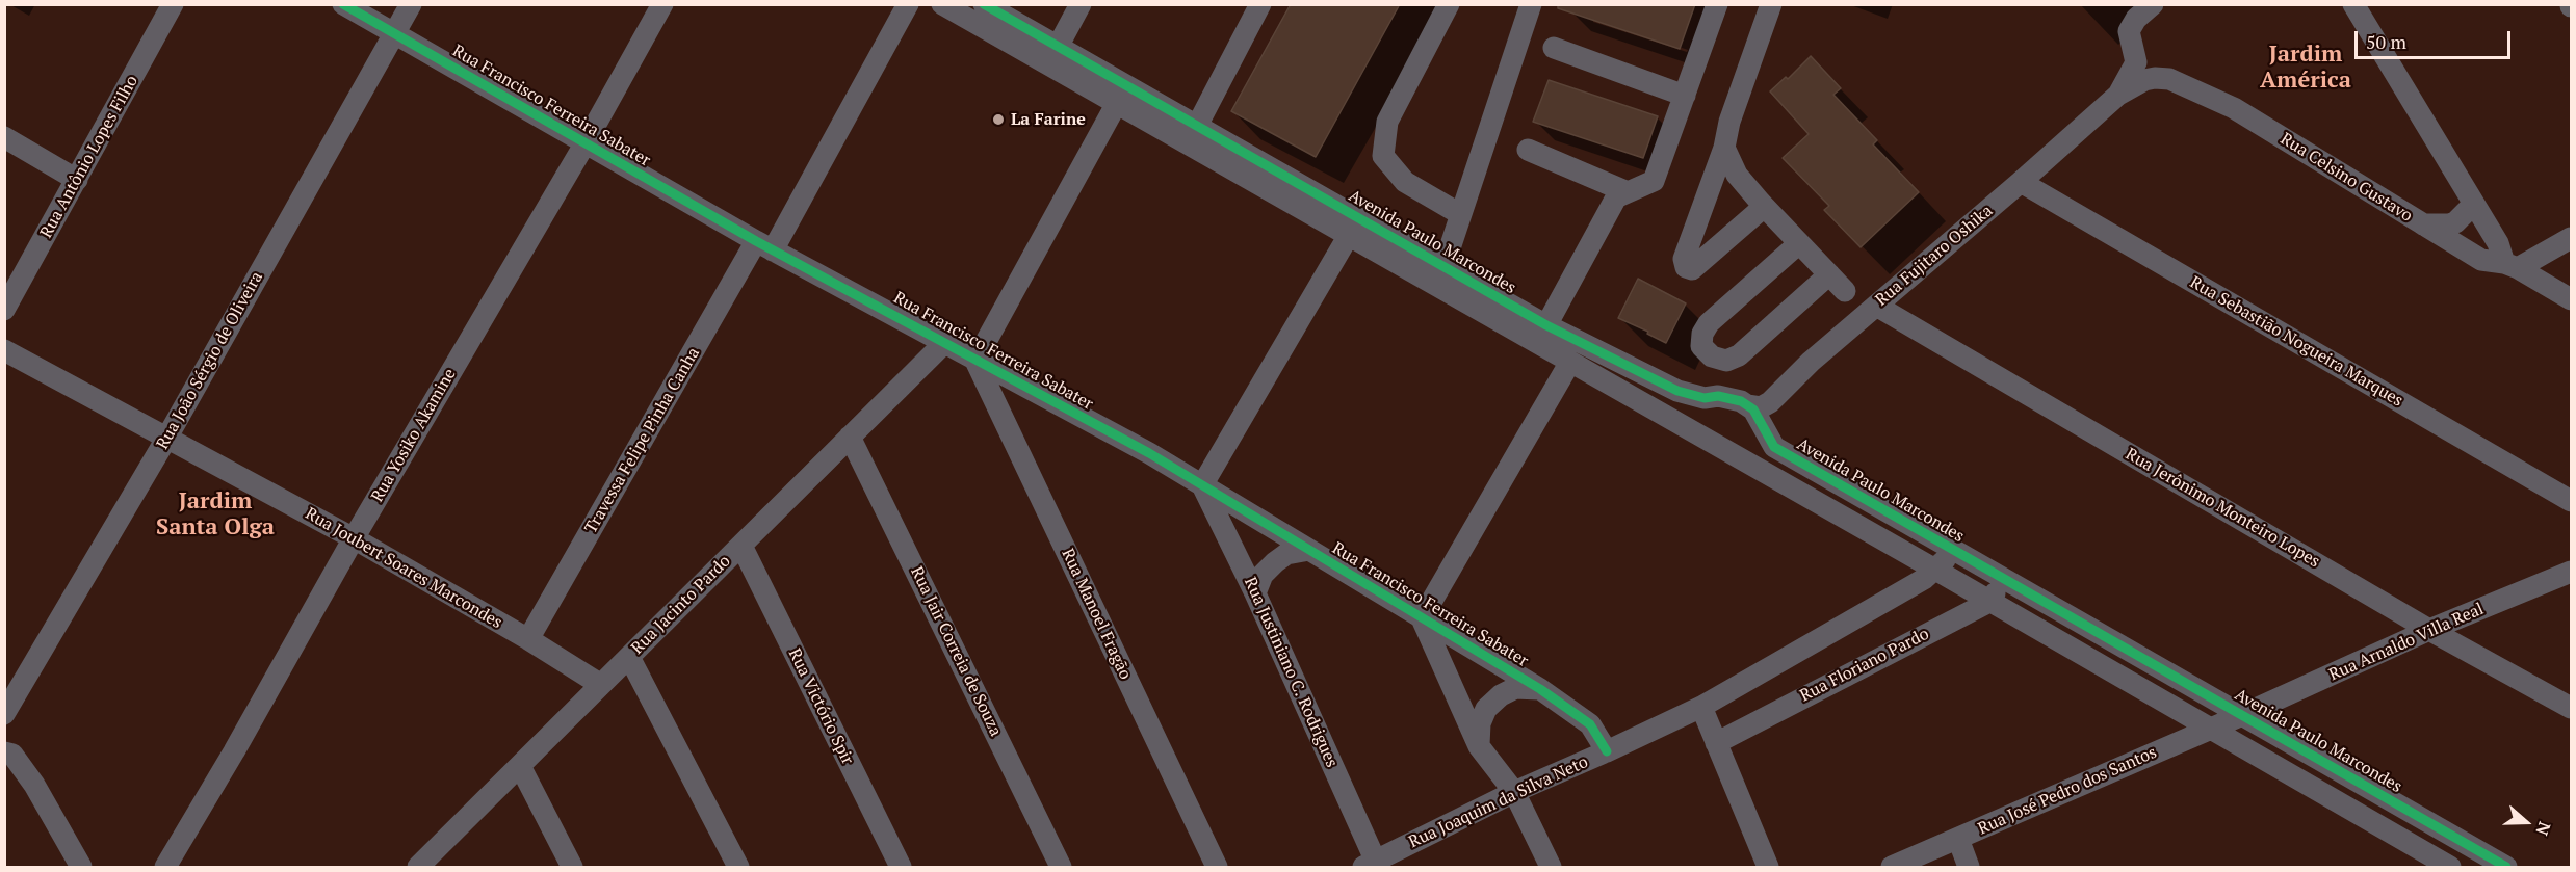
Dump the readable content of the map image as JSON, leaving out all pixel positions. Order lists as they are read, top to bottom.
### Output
{
  "streets": {
    "street": [
      "Rua Francisco Ferreira Sabater",
      "Rua Antônio Lopes Filho",
      "Rua Celsino Gustavo",
      "Avenida Paulo Marcondes",
      "Rua Fujitaro Oshika",
      "Rua Sebastião Nogueira Marques",
      "Rua João Sérgio de Oliveira",
      "Rua Yosiko Akamine",
      "Travessa Felipe Pinha Canha",
      "Rua Jerônimo Monteiro Lopes",
      "Rua Joubert Soares Marcondes",
      "Rua Jacinto Pardo",
      "Rua Manoel Fragão",
      "Rua Arnaldo Villa Real",
      "Rua Jair Correia de Souza",
      "Rua Floriano Pardo",
      "Rua Justiniano C. Rodrigues",
      "Rua Victório Spir",
      "Rua José Pedro dos Santos",
      "Rua Joaquim da Silva Neto"
    ]
  },
  "crossings": [
    ["Rua Francisco Ferreira Sabater", "Rua João Sérgio de Oliveira"],
    ["Rua Francisco Ferreira Sabater", "Rua Yosiko Akamine"],
    ["Rua Francisco Ferreira Sabater", "Travessa Felipe Pinha Canha"],
    ["Rua Francisco Ferreira Sabater", "Rua Jacinto Pardo"],
    ["Rua Francisco Ferreira Sabater", "Rua Manoel Fragão"],
    ["Rua Francisco Ferreira Sabater", "Rua Justiniano C. Rodrigues"],
    ["Rua Francisco Ferreira Sabater", "Rua Joaquim da Silva Neto"],
    ["Rua Celsino Gustavo", "Rua Fujitaro Oshika"],
    ["Avenida Paulo Marcondes", "Rua Fujitaro Oshika"],
    ["Avenida Paulo Marcondes", "Rua Arnaldo Villa Real"],
    ["Avenida Paulo Marcondes", "Rua Floriano Pardo"],
    ["Avenida Paulo Marcondes", "Rua José Pedro dos Santos"],
    ["Rua Fujitaro Oshika", "Rua Sebastião Nogueira Marques"],
    ["Rua Fujitaro Oshika", "Rua Jerônimo Monteiro Lopes"],
    ["Rua João Sérgio de Oliveira", "Rua Joubert Soares Marcondes"],
    ["Rua Yosiko Akamine", "Rua Joubert Soares Marcondes"],
    ["Travessa Felipe Pinha Canha", "Rua Joubert Soares Marcondes"],
    ["Rua Jerônimo Monteiro Lopes", "Rua Arnaldo Villa Real"],
    ["Rua Joubert Soares Marcondes", "Rua Jacinto Pardo"],
    ["Rua Jacinto Pardo", "Rua Jair Correia de Souza"],
    ["Rua Jacinto Pardo", "Rua Victório Spir"],
    ["Rua Arnaldo Villa Real", "Rua José Pedro dos Santos"],
    ["Rua Justiniano C. Rodrigues", "Rua Joaquim da Silva Neto"]
  ],
  "districts": ["Jardim América", "Jardim Santa Olga"],
  "places": ["La Farine"],
  "scale_bar": "50 m",
  "north": "right"
}
